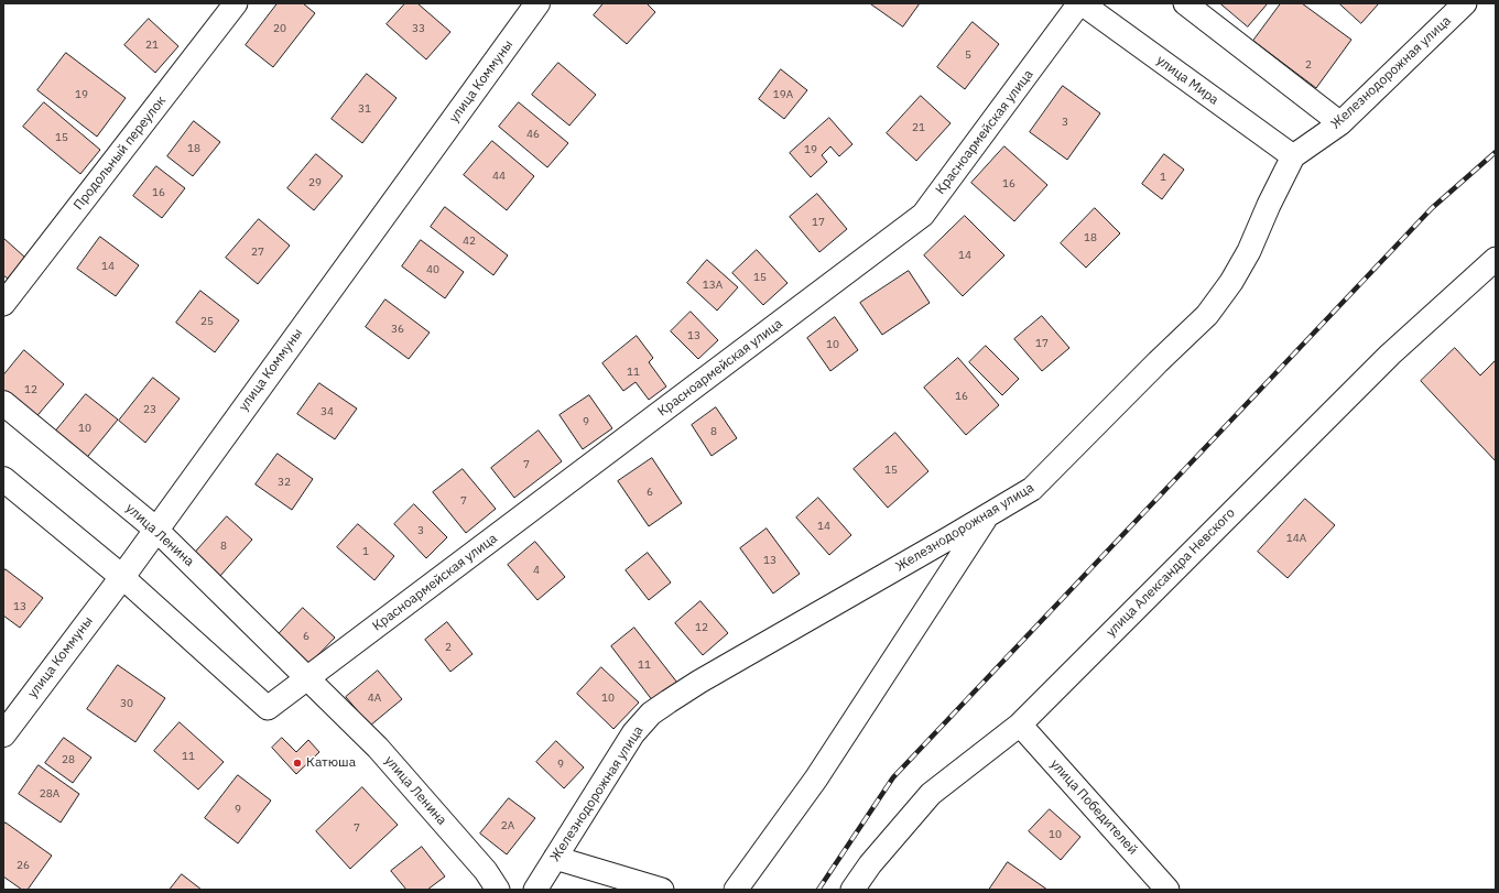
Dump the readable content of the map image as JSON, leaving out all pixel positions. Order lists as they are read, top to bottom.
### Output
{
  "streets": {
    "street": [
      "Железнодорожная улица",
      "улица Мира",
      "улица Коммуны",
      "Красноармейская улица",
      "Продольный переулок",
      "улица Ленина",
      "улица Александра Невского",
      "улица Победителей"
    ]
  },
  "crossings": [
    ["Железнодорожная улица", "улица Мира"],
    ["улица Мира", "Красноармейская улица"],
    ["улица Коммуны", "улица Ленина"],
    ["Красноармейская улица", "улица Ленина"],
    ["улица Александра Невского", "улица Победителей"]
  ],
  "places": ["Катюша"],
  "house_numbers": [
    "20",
    "33",
    "21",
    "5",
    "2",
    "19",
    "19А",
    "31",
    "3",
    "21",
    "46",
    "15",
    "18",
    "19",
    "44",
    "1",
    "29",
    "16",
    "16",
    "17",
    "18",
    "42",
    "27",
    "14",
    "14",
    "40",
    "15",
    "13А",
    "25",
    "36",
    "13",
    "17",
    "10",
    "11",
    "12",
    "16",
    "23",
    "34",
    "9",
    "10",
    "8",
    "7",
    "15",
    "32",
    "6",
    "7",
    "14",
    "3",
    "14А",
    "8",
    "1",
    "13",
    "4",
    "13",
    "12",
    "6",
    "2",
    "11",
    "4А",
    "10",
    "30",
    "11",
    "28",
    "9",
    "28А",
    "9",
    "2А",
    "7",
    "10",
    "26"
  ]
}
